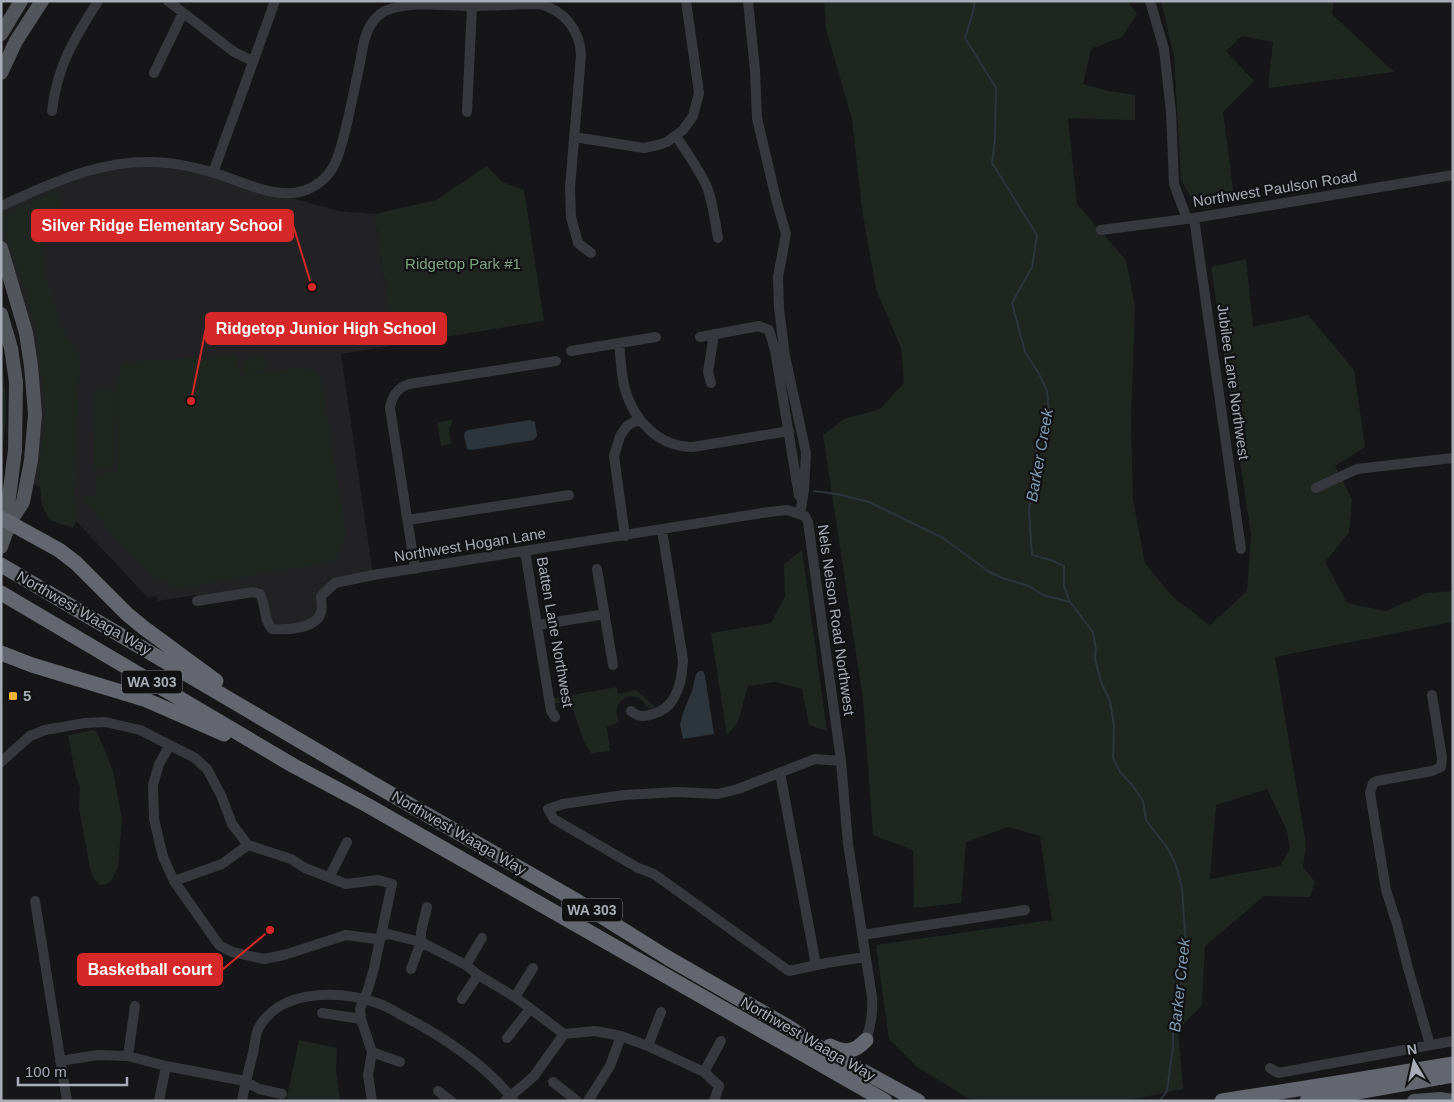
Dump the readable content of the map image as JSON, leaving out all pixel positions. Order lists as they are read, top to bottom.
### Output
{
  "streets": {
    "highway": ["Northwest Waaga Way", "WA 303"],
    "street": [
      "Northwest Paulson Road",
      "Jubilee Lane Northwest",
      "Northwest Hogan Lane",
      "Nels Nelson Road Northwest",
      "Batten Lane Northwest"
    ]
  },
  "crossings": [
    ["Northwest Paulson Road", "Jubilee Lane Northwest"],
    ["Northwest Hogan Lane", "Nels Nelson Road Northwest"],
    ["Northwest Hogan Lane", "Batten Lane Northwest"]
  ],
  "water": ["Barker Creek"],
  "parks": ["Ridgetop Park #1"],
  "places": {
    "other": ["Silver Ridge Elementary School", "Ridgetop Junior High School", "Basketball court"],
    "transit": ["5"]
  },
  "scale_bar": "100 m",
  "north": "top"
}
